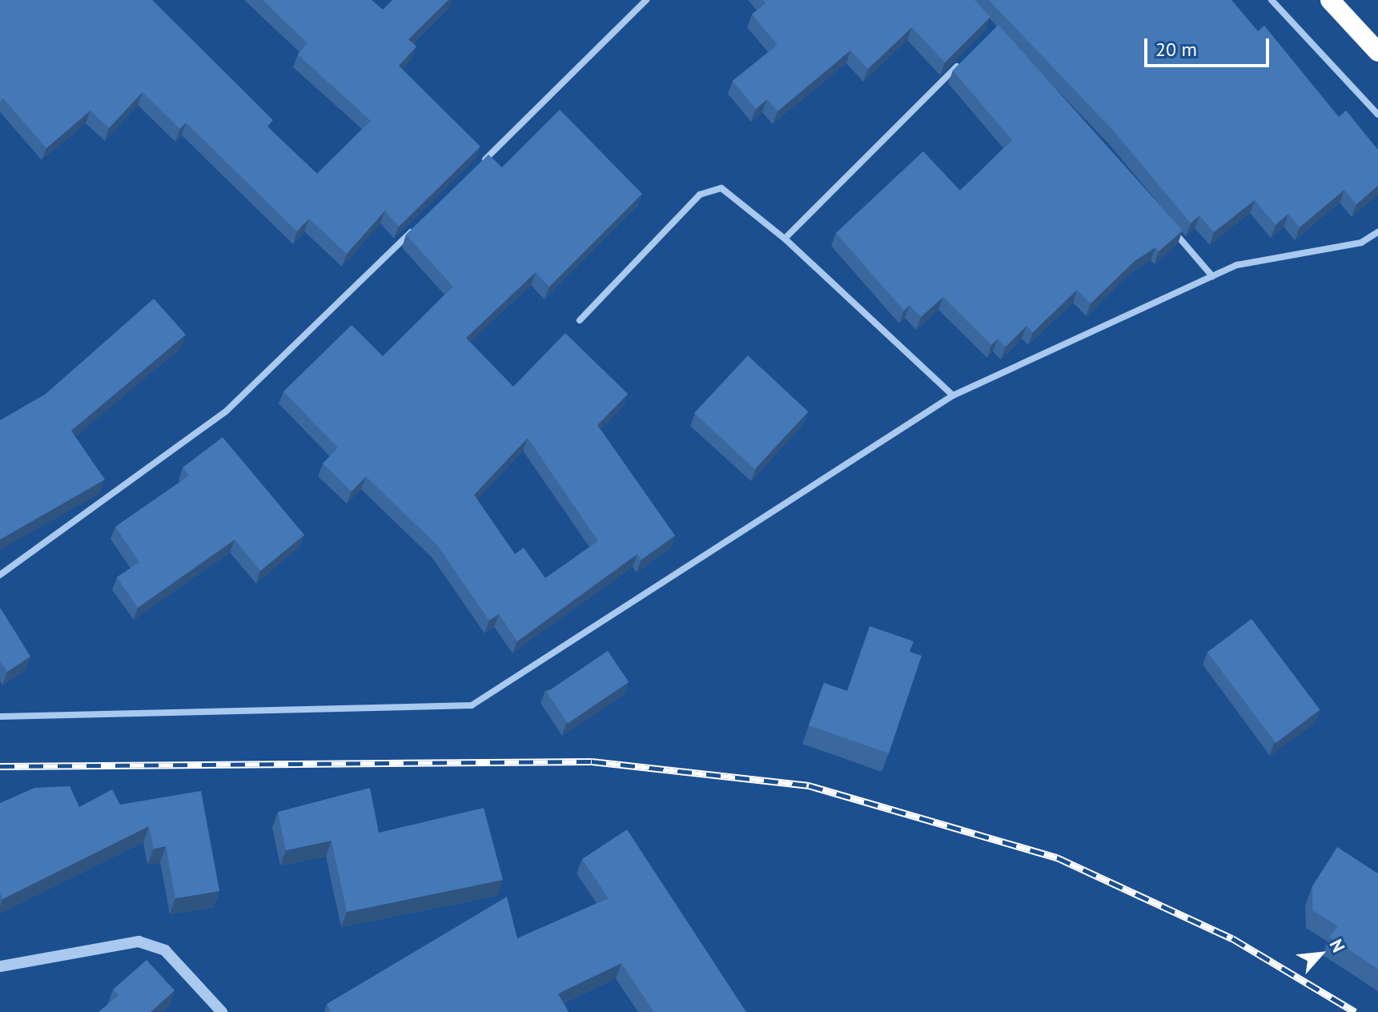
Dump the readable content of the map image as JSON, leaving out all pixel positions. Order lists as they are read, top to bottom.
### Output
{
  "scale_bar": "20 m",
  "north": "top right"
}
